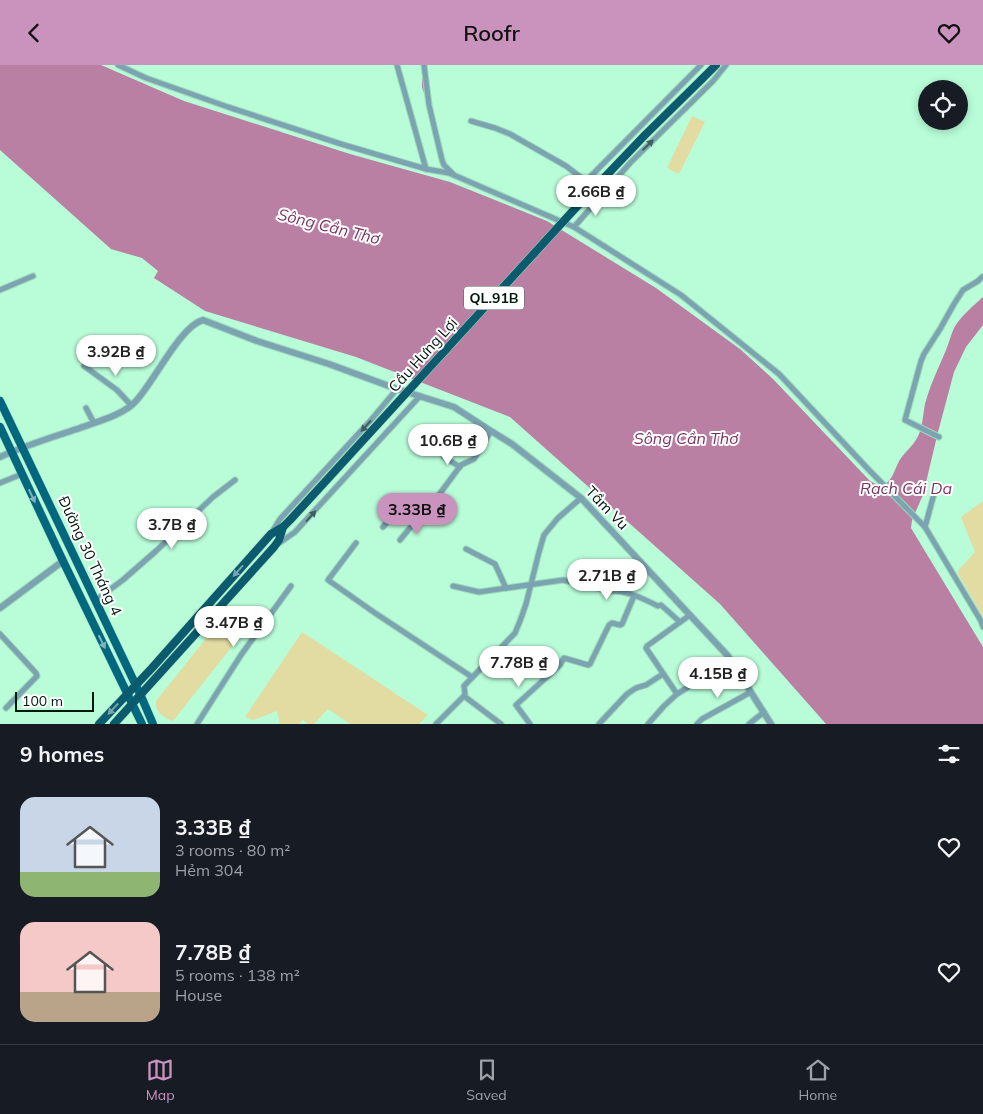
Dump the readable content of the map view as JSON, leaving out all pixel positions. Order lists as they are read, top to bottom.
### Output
{
  "streets": {
    "highway": ["QL.91B", "Cầu Hưng Lợi"],
    "main road": ["Đường 30 Tháng 4"],
    "street": ["Tầm Vu"]
  },
  "crossings": [
    ["QL.91B", "Cầu Hưng Lợi"],
    ["QL.91B", "Đường 30 Tháng 4"]
  ],
  "water": ["Sông Cần Thơ", "Rạch Cái Da"],
  "scale_bar": "100 m",
  "page": {
    "header": "Roofr",
    "price": [
      "2.66B ₫",
      "3.92B ₫",
      "10.6B ₫",
      "3.33B ₫",
      "3.7B ₫",
      "2.71B ₫",
      "3.47B ₫",
      "7.78B ₫",
      "4.15B ₫"
    ],
    "scale": "100 m",
    "heading": "9 homes",
    "list": [
      {
        "name": "3.33B ₫",
        "note": "3 rooms · 80 m² · Hẻm 304"
      },
      {
        "name": "7.78B ₫",
        "note": "5 rooms · 138 m² · House"
      }
    ],
    "tabs": ["Map", "Saved", "Home"]
  }
}
